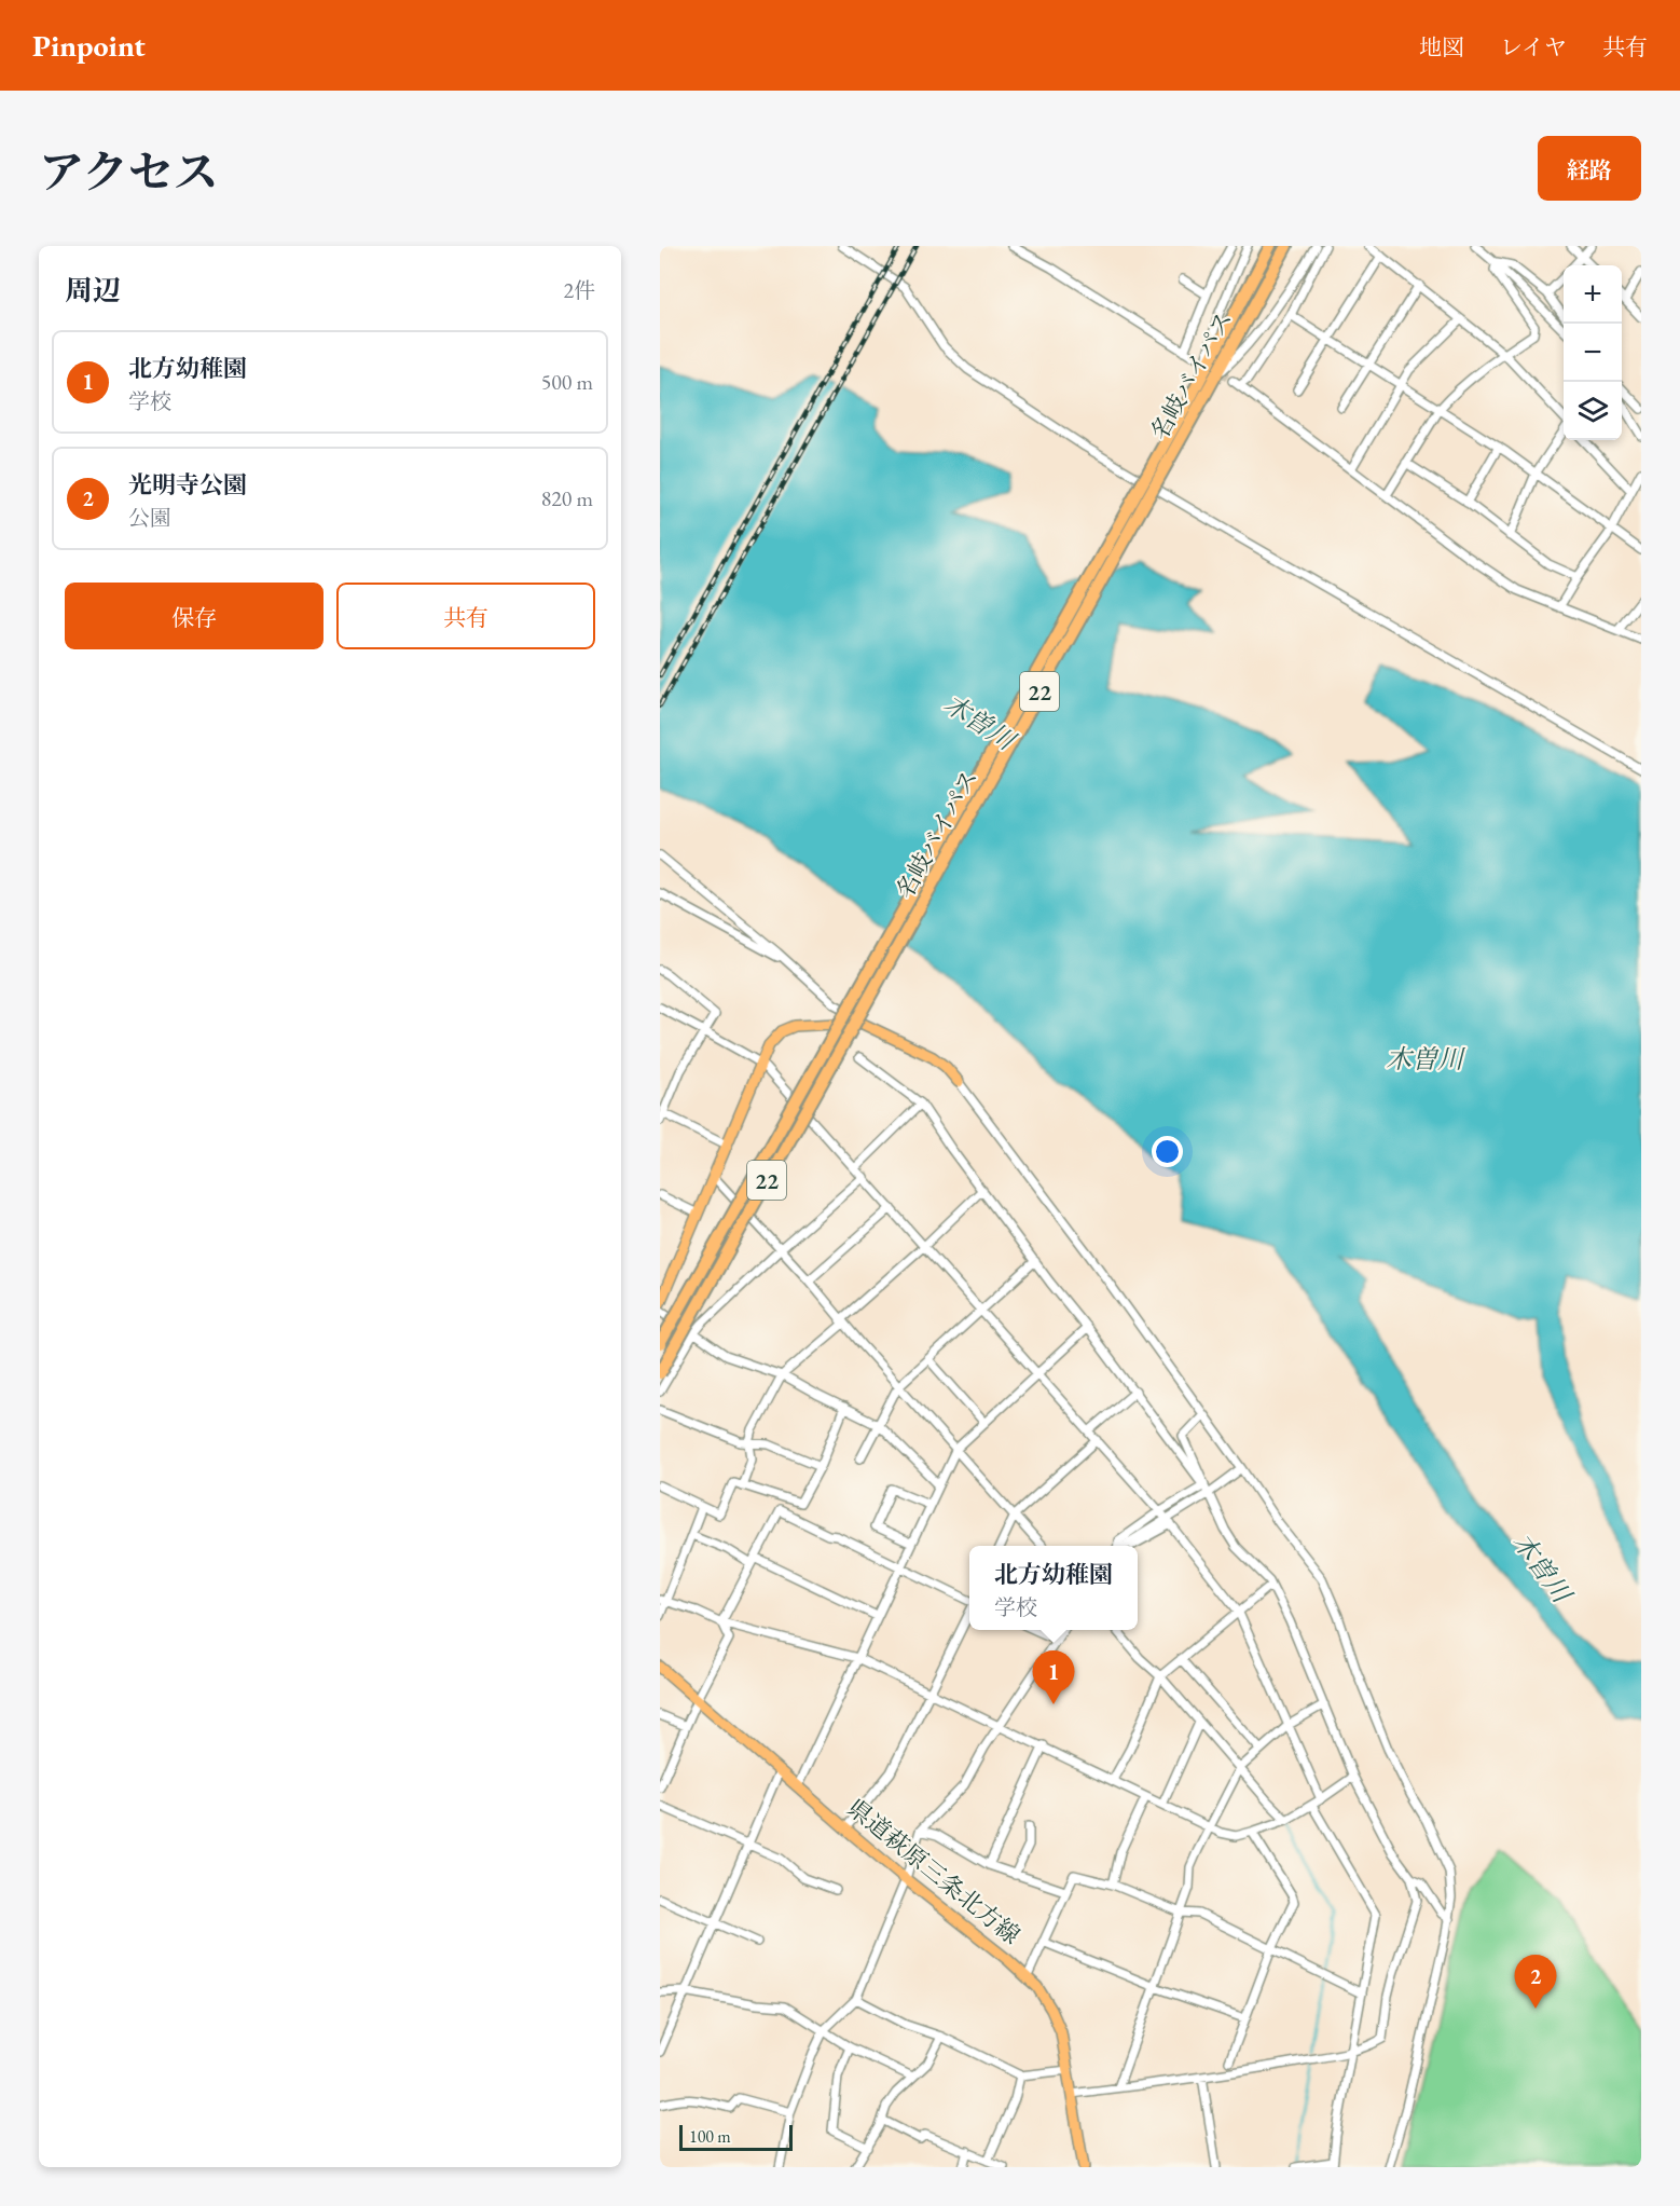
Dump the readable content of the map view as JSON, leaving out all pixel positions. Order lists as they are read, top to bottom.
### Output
{
  "streets": {
    "highway": ["名岐バイパス", "22"],
    "main road": ["県道萩原三条北方線"]
  },
  "water": ["木曽川"],
  "scale_bar": "100 m",
  "page": {
    "header": "Pinpoint",
    "nav": ["地図", "レイヤ", "共有"],
    "title": "アクセス",
    "buttons": [
      "経路",
      ["保存", "共有"]
    ],
    "heading": ["周辺", "2件"],
    "map_buttons": ["+", "−"],
    "list": [
      {
        "mark": "1",
        "name": "北方幼稚園",
        "note": "学校",
        "value": "500 m"
      },
      {
        "mark": "2",
        "name": "光明寺公園",
        "note": "公園",
        "value": "820 m"
      }
    ],
    "popup": ["北方幼稚園", "学校"],
    "pins": ["1", "2"],
    "scale": "100 m"
  }
}
